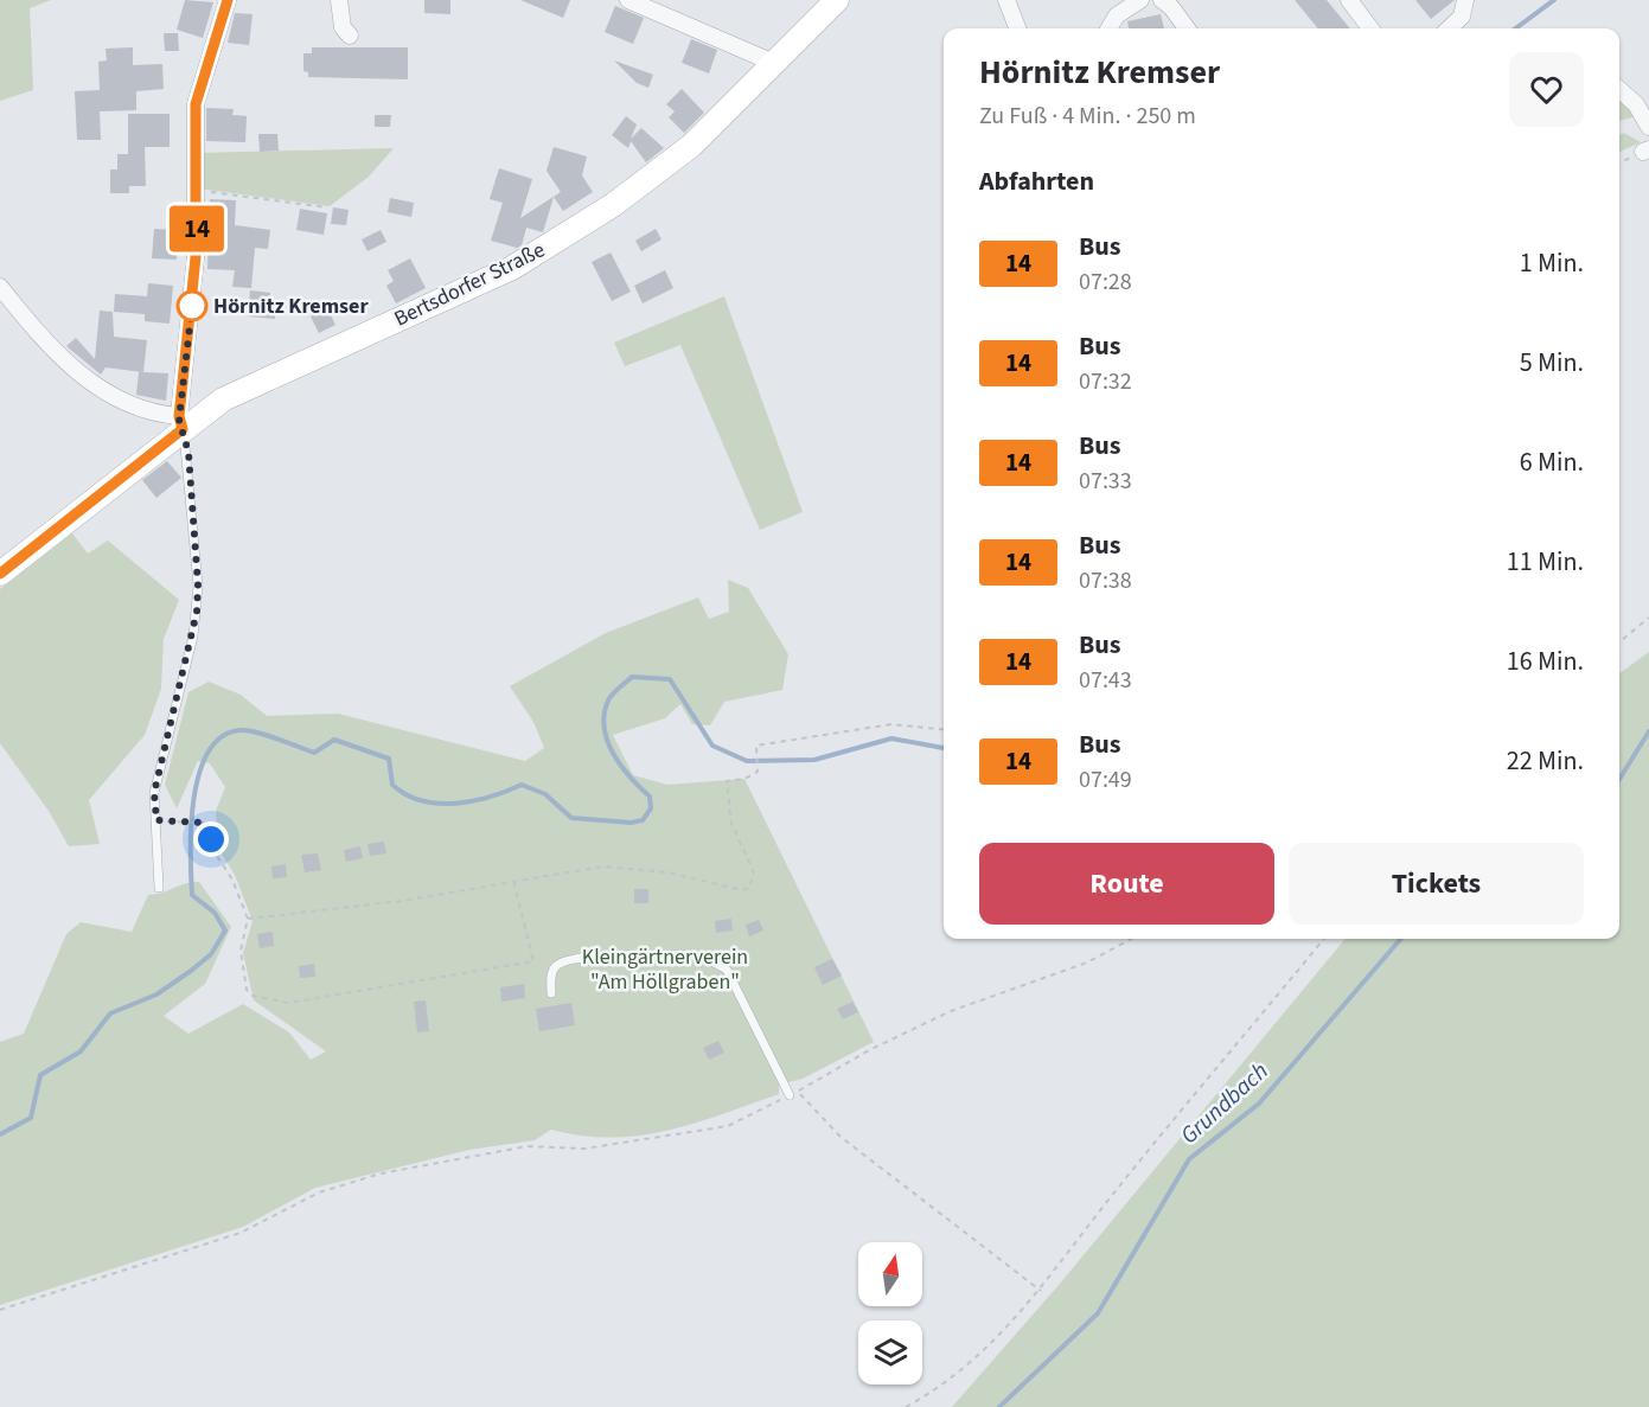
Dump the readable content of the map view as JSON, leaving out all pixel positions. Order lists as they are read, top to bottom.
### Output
{
  "streets": {
    "main road": ["Bertsdorfer Straße"]
  },
  "water": ["Grundbach"],
  "parks": ["Kleingärtnerverein \"Am Höllgraben\""],
  "places": ["Hörnitz Kremser"],
  "lines": ["bus line 14"],
  "north": "top",
  "page": {
    "on_map": "14",
    "heading": [
      ["Hörnitz Kremser", "Zu Fuß · 4 Min. · 250 m"],
      "Abfahrten"
    ],
    "list": [
      {
        "mark": "14",
        "name": "Bus",
        "note": "07:28",
        "value": "1 Min."
      },
      {
        "mark": "14",
        "name": "Bus",
        "note": "07:32",
        "value": "5 Min."
      },
      {
        "mark": "14",
        "name": "Bus",
        "note": "07:33",
        "value": "6 Min."
      },
      {
        "mark": "14",
        "name": "Bus",
        "note": "07:38",
        "value": "11 Min."
      },
      {
        "mark": "14",
        "name": "Bus",
        "note": "07:43",
        "value": "16 Min."
      },
      {
        "mark": "14",
        "name": "Bus",
        "note": "07:49",
        "value": "22 Min."
      }
    ],
    "buttons": ["Route", "Tickets"]
  }
}
